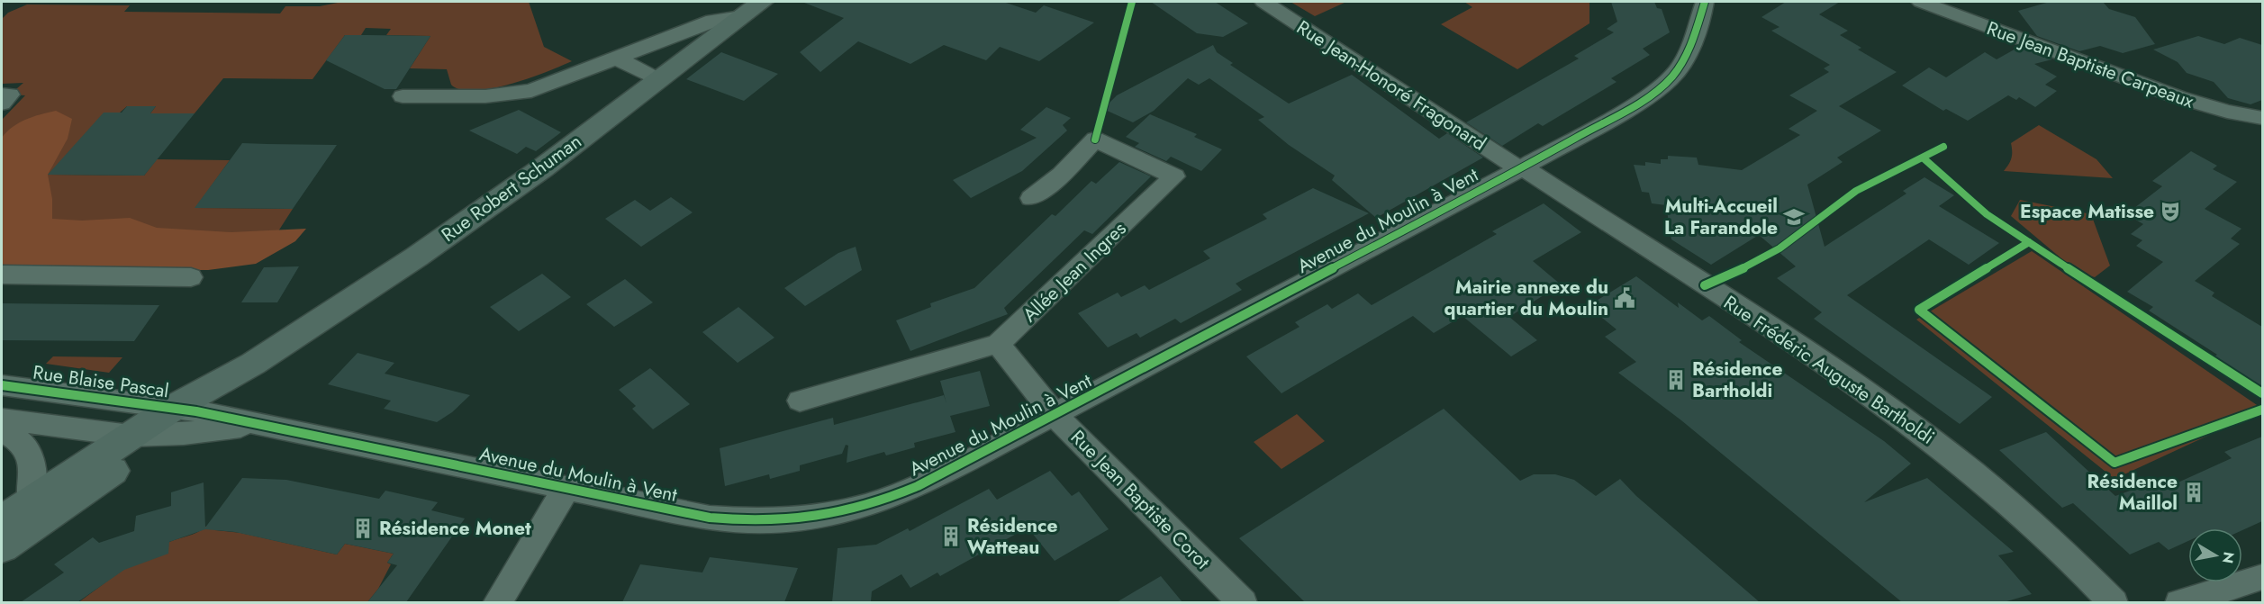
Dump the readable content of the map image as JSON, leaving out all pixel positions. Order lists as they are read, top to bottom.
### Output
{
  "streets": {
    "main road": ["Rue Robert Schuman"],
    "street": [
      "Rue Jean Baptiste Carpeaux",
      "Rue Jean-Honoré Fragonard",
      "Avenue du Moulin à Vent",
      "Allée Jean Ingres",
      "Rue Frédéric Auguste Bartholdi",
      "Rue Blaise Pascal",
      "Rue Jean Baptiste Corot"
    ]
  },
  "crossings": [
    ["Rue Jean-Honoré Fragonard", "Avenue du Moulin à Vent"],
    ["Rue Jean-Honoré Fragonard", "Rue Frédéric Auguste Bartholdi"],
    ["Rue Robert Schuman", "Avenue du Moulin à Vent"],
    ["Rue Robert Schuman", "Rue Blaise Pascal"],
    ["Avenue du Moulin à Vent", "Rue Frédéric Auguste Bartholdi"],
    ["Avenue du Moulin à Vent", "Rue Blaise Pascal"],
    ["Avenue du Moulin à Vent", "Rue Jean Baptiste Corot"],
    ["Allée Jean Ingres", "Rue Jean Baptiste Corot"]
  ],
  "places": {
    "theatre": ["Espace Matisse"],
    "school or university": ["Multi-Accueil La Farandole"],
    "public building": ["Mairie annexe du quartier du Moulin"],
    "building": [
      "Résidence Bartholdi",
      "Résidence Maillol",
      "Résidence Monet",
      "Résidence Watteau"
    ]
  },
  "north": "right"
}
